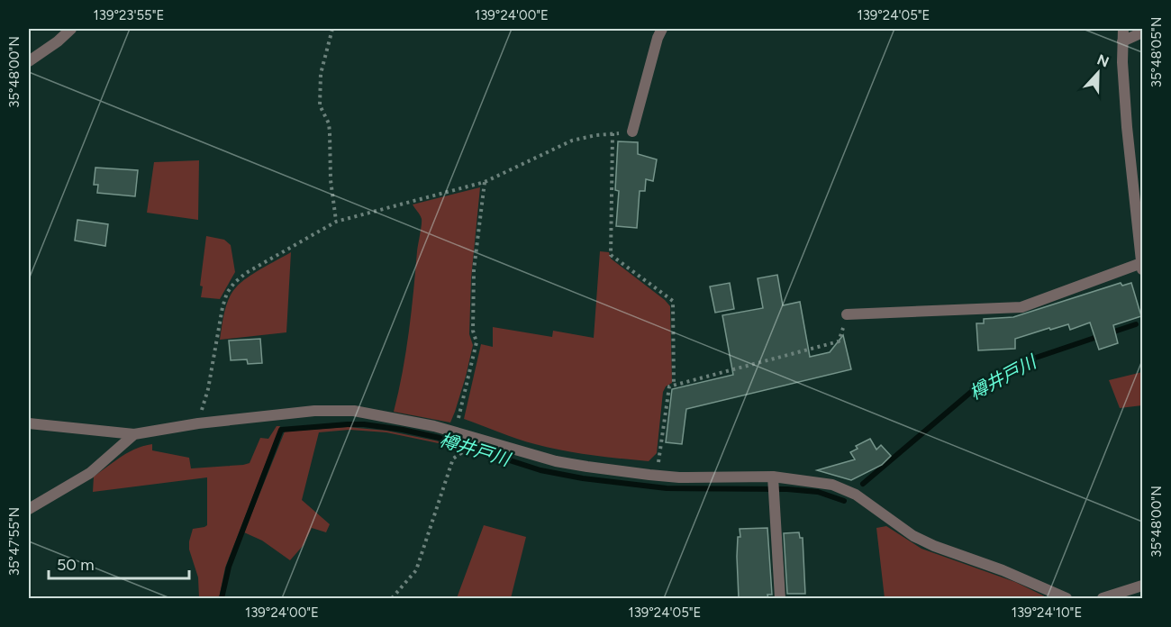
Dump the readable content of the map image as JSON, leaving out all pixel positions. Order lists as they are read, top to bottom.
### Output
{
  "water": ["樽井戸川"],
  "scale_bar": "50 m",
  "north": "top",
  "coordinates": [
    "139°23'55\"E",
    "139°24'00\"E",
    "139°24'05\"E",
    "35°48'05\"N",
    "35°48'00\"N",
    "35°47'55\"N",
    "139°24'10\"E"
  ]
}
